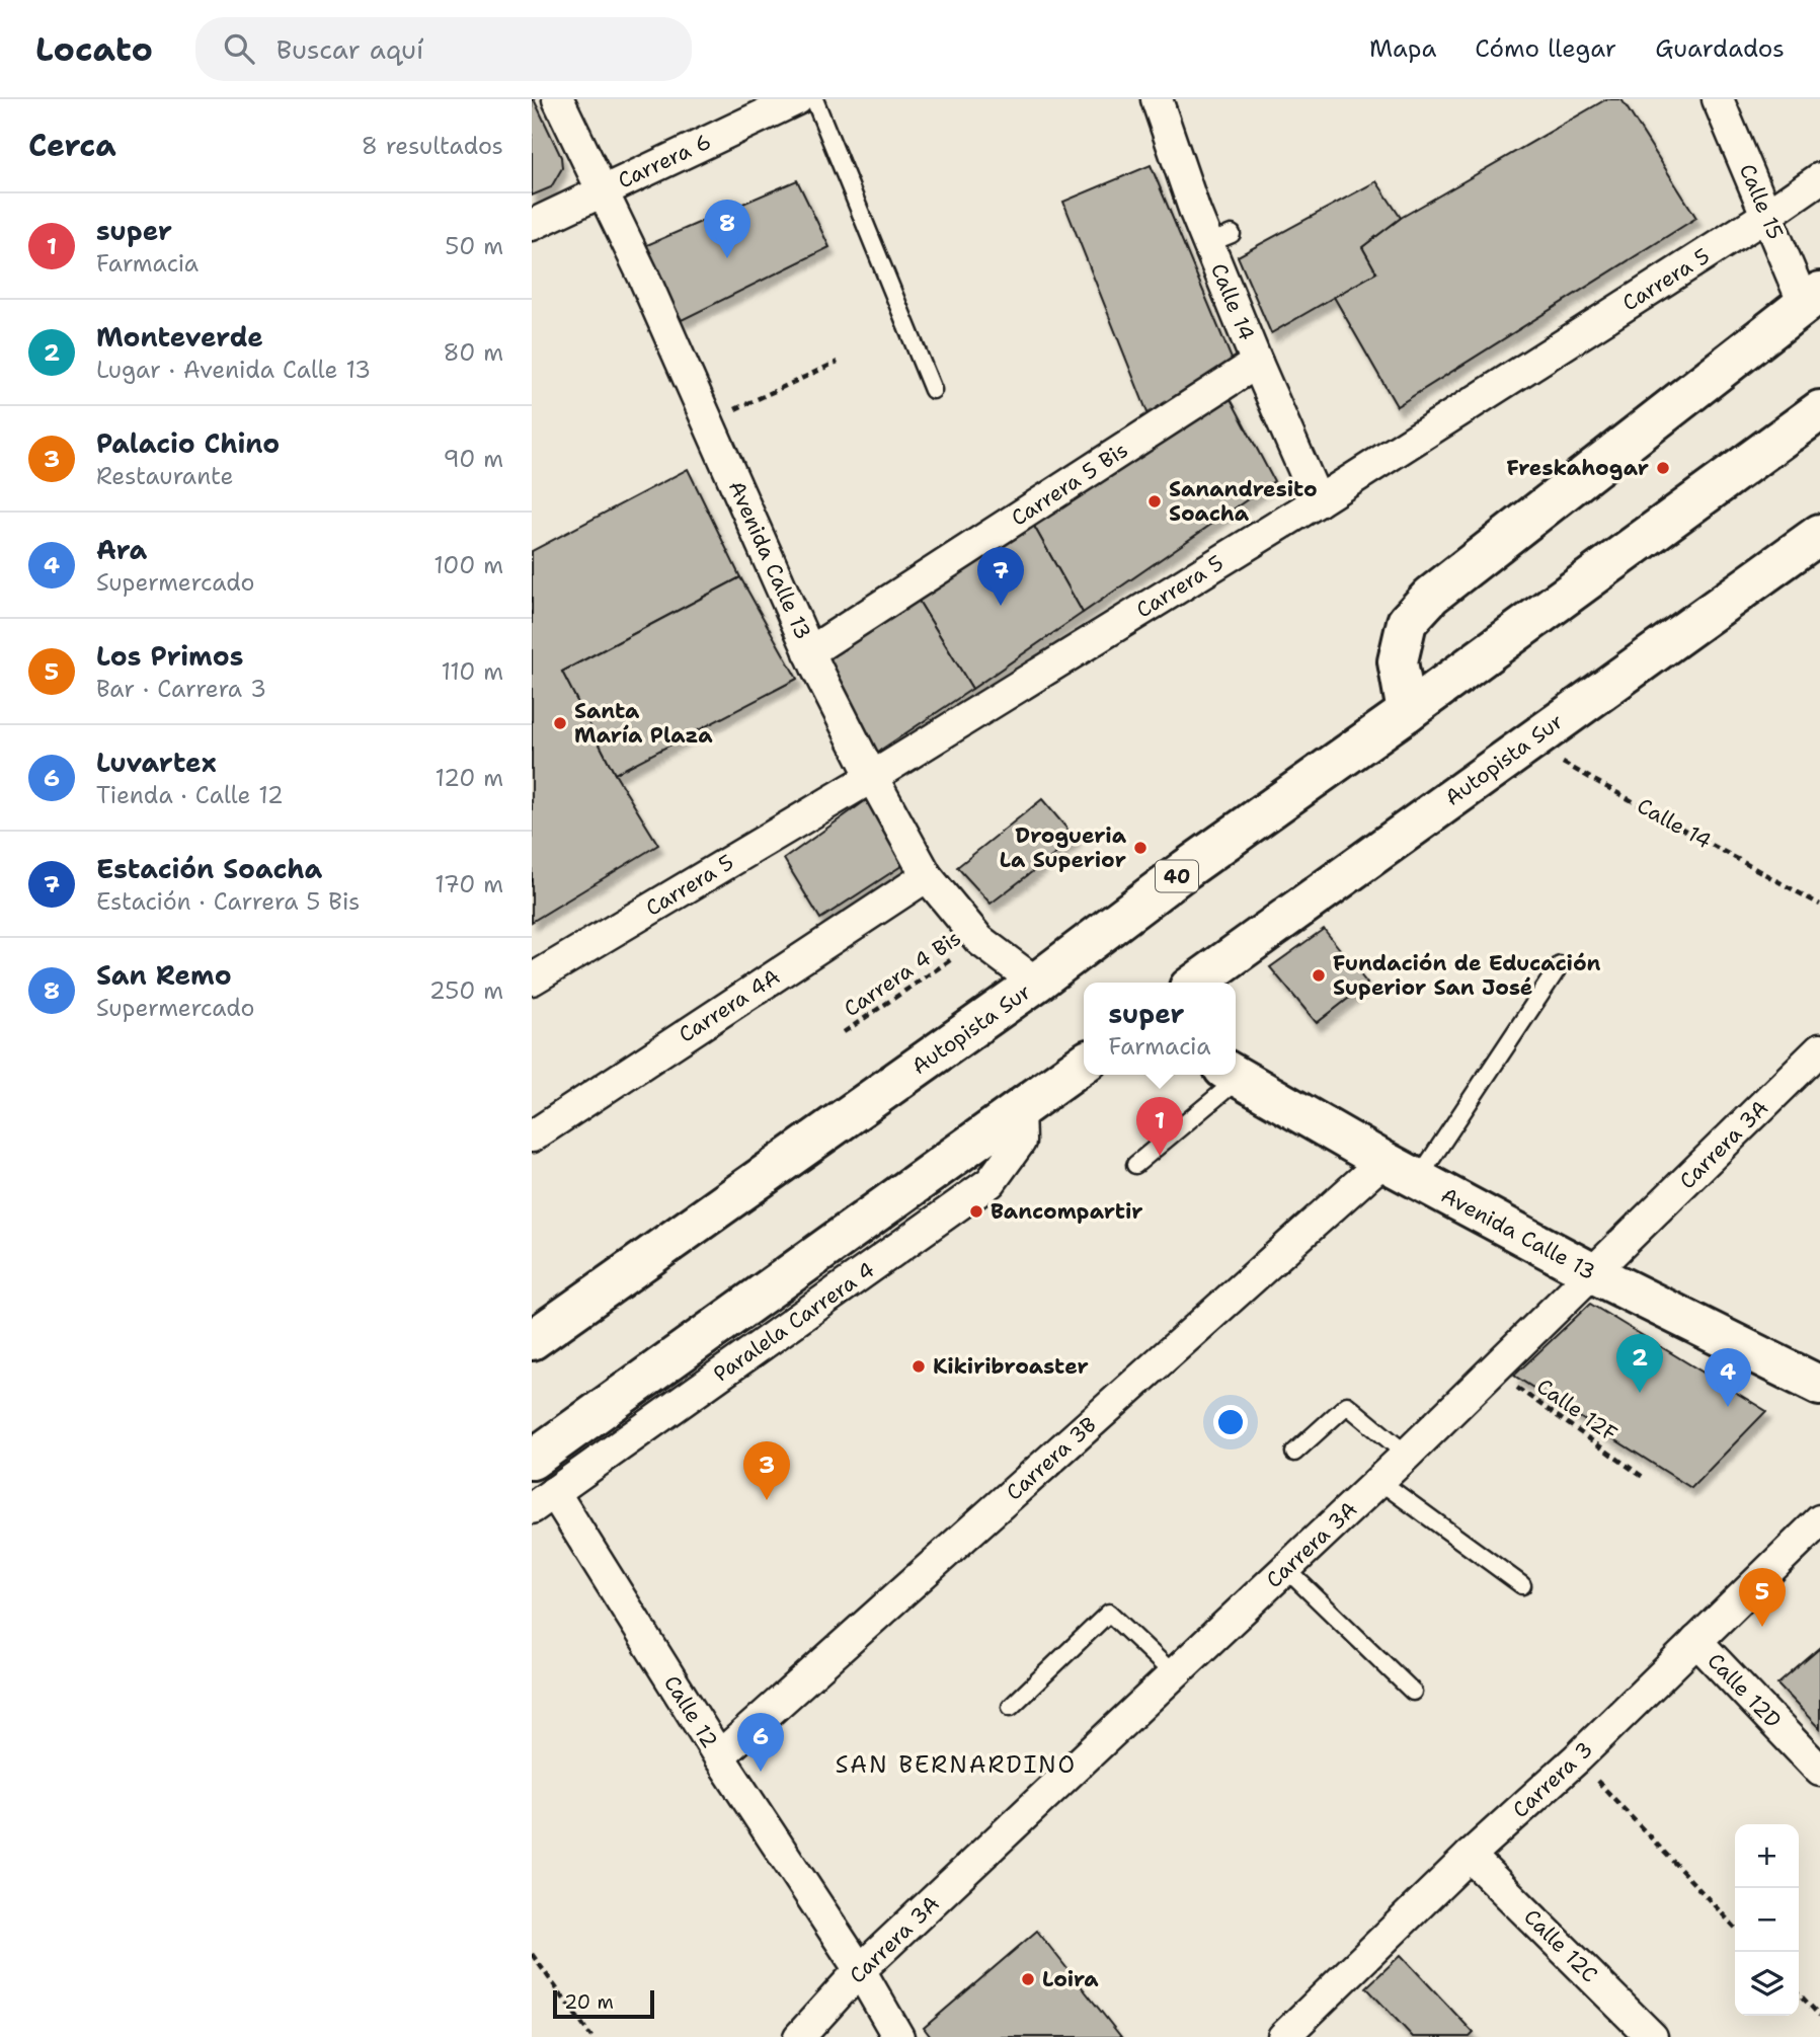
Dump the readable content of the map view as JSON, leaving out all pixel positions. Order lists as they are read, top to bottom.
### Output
{
  "streets": {
    "main road": ["Avenida Calle 13", "Autopista Sur", "40"],
    "street": [
      "Carrera 6",
      "Calle 15",
      "Carrera 5",
      "Calle 14",
      "Carrera 5 Bis",
      "Carrera 4A",
      "Carrera 3A",
      "Paralela Carrera 4",
      "Carrera 3B",
      "Calle 12D",
      "Calle 12",
      "Carrera 3",
      "Calle 12C"
    ],
    "path": ["Carrera 4 Bis", "Calle 12F"]
  },
  "crossings": [
    ["Carrera 6", "Avenida Calle 13"],
    ["Calle 15", "Carrera 5"],
    ["Carrera 5", "Calle 14"],
    ["Carrera 5", "Avenida Calle 13"],
    ["Calle 14", "Carrera 5 Bis"],
    ["Calle 14", "Autopista Sur"],
    ["Carrera 5 Bis", "Avenida Calle 13"],
    ["Avenida Calle 13", "Autopista Sur"],
    ["Avenida Calle 13", "Carrera 4 Bis"],
    ["Avenida Calle 13", "Carrera 4A"],
    ["Avenida Calle 13", "Carrera 3A"],
    ["Avenida Calle 13", "Carrera 3B"],
    ["Carrera 3A", "Calle 12F"],
    ["Carrera 3A", "Calle 12"],
    ["Paralela Carrera 4", "Calle 12"],
    ["Carrera 3B", "Calle 12"],
    ["Calle 12D", "Carrera 3"],
    ["Carrera 3", "Calle 12C"]
  ],
  "districts": ["SAN BERNARDINO"],
  "places": [
    "Freskahogar",
    "Sanandresito Soacha",
    "Santa María Plaza",
    "Drogueria La Superior",
    "Fundación de Educación Superior San José",
    "Bancompartir",
    "Kikiribroaster",
    "Loira"
  ],
  "scale_bar": "20 m",
  "page": {
    "header": "Locato",
    "search": "Buscar aquí",
    "nav": ["Mapa", "Cómo llegar", "Guardados"],
    "heading": ["Cerca", "8 resultados"],
    "list": [
      {
        "mark": "1",
        "name": "super",
        "note": "Farmacia",
        "value": "50 m"
      },
      {
        "mark": "2",
        "name": "Monteverde",
        "note": "Lugar · Avenida Calle 13",
        "value": "80 m"
      },
      {
        "mark": "3",
        "name": "Palacio Chino",
        "note": "Restaurante",
        "value": "90 m"
      },
      {
        "mark": "4",
        "name": "Ara",
        "note": "Supermercado",
        "value": "100 m"
      },
      {
        "mark": "5",
        "name": "Los Primos",
        "note": "Bar · Carrera 3",
        "value": "110 m"
      },
      {
        "mark": "6",
        "name": "Luvartex",
        "note": "Tienda · Calle 12",
        "value": "120 m"
      },
      {
        "mark": "7",
        "name": "Estación Soacha",
        "note": "Estación · Carrera 5 Bis",
        "value": "170 m"
      },
      {
        "mark": "8",
        "name": "San Remo",
        "note": "Supermercado",
        "value": "250 m"
      }
    ],
    "pins": [
      "8",
      "7",
      "1",
      "2",
      "4",
      "3",
      "5",
      "6"
    ],
    "popup": ["super", "Farmacia"],
    "map_buttons": ["+", "−"],
    "scale": "20 m"
  }
}
